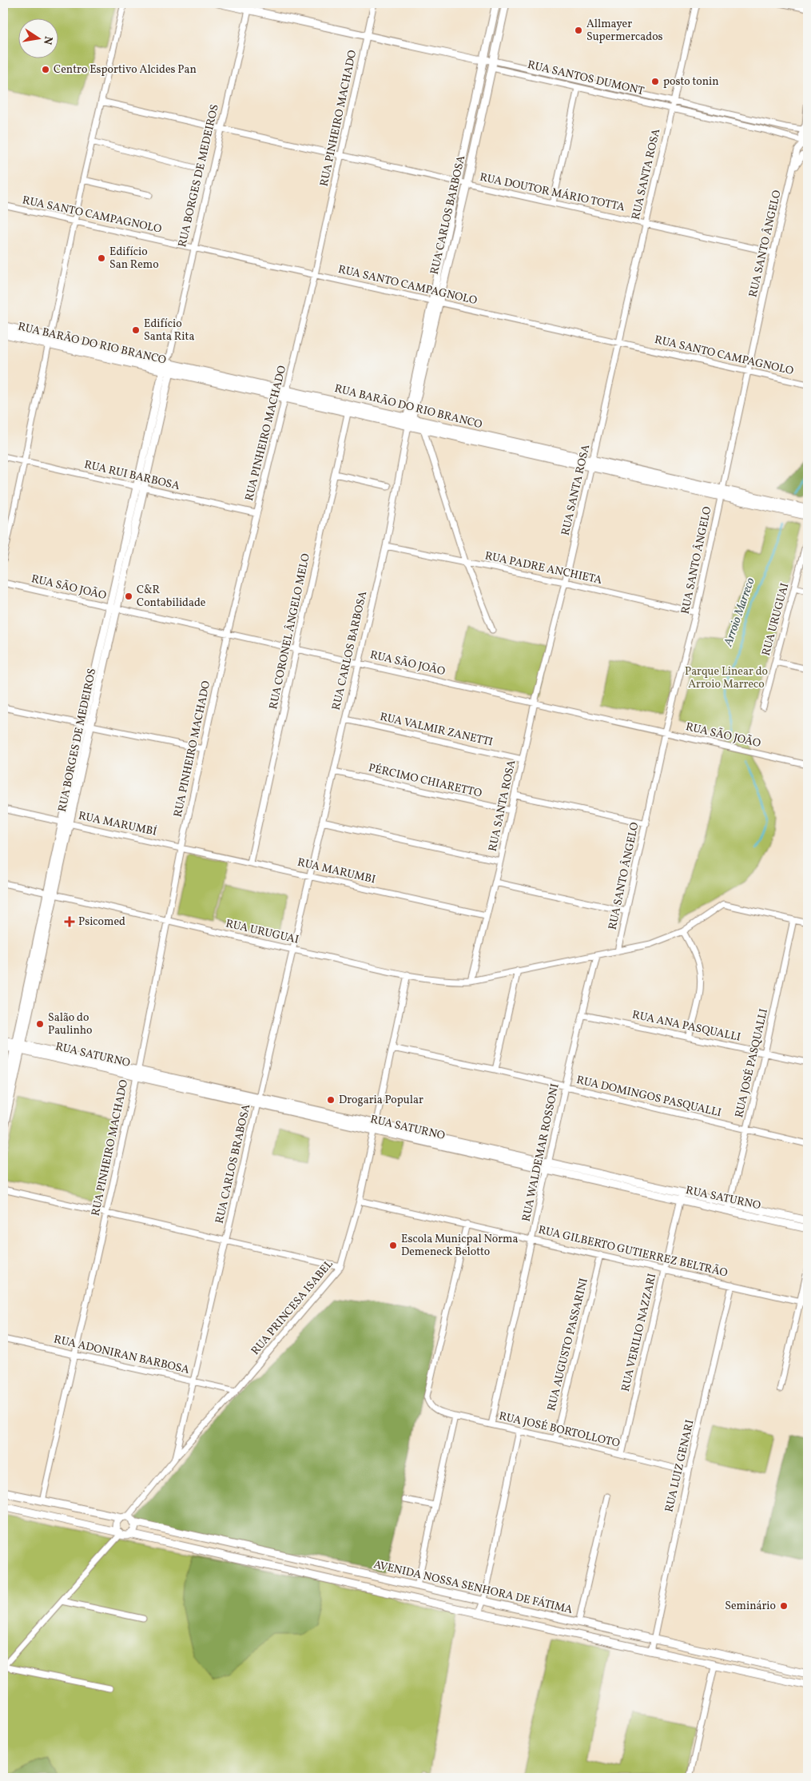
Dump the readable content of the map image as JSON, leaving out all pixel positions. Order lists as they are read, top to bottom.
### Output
{
  "streets": {
    "main road": ["RUA BARÃO DO RIO BRANCO"],
    "street": [
      "RUA SANTOS DUMONT",
      "RUA PINHEIRO MACHADO",
      "RUA SANTA ROSA",
      "RUA BORGES DE MEDEIROS",
      "RUA DOUTOR MÁRIO TOTTA",
      "RUA SANTO CAMPAGNOLO",
      "RUA CARLOS BARBOSA",
      "RUA SANTO ÂNGELO",
      "RUA RUI BARBOSA",
      "RUA PADRE ANCHIETA",
      "RUA SÃO JOÃO",
      "RUA URUGUAI",
      "RUA CORONEL ÂNGELO MELO",
      "RUA VALMIR ZANETTI",
      "PÉRCIMO CHIARETTO",
      "RUA MARUMBÍ",
      "RUA MARUMBI",
      "RUA ANA PASQUALLI",
      "RUA SATURNO",
      "RUA JOSÉ PASQUALLI",
      "RUA DOMINGOS PASQUALLI",
      "RUA WALDEMAR ROSSONI",
      "RUA CARLOS BRABOSA",
      "RUA GILBERTO GUTIERREZ BELTRÃO",
      "RUA PRINCESA ISABEL",
      "RUA VERILIO NAZZARI",
      "RUA AUGUSTO PASSARINI",
      "RUA ADONIRAN BARBOSA",
      "RUA JOSÉ BORTOLLOTO",
      "RUA LUIZ GENARI",
      "AVENIDA NOSSA SENHORA DE FÁTIMA"
    ]
  },
  "crossings": [
    ["RUA SANTOS DUMONT", "RUA PINHEIRO MACHADO"],
    ["RUA SANTOS DUMONT", "RUA SANTA ROSA"],
    ["RUA SANTOS DUMONT", "RUA BORGES DE MEDEIROS"],
    ["RUA SANTOS DUMONT", "RUA CARLOS BARBOSA"],
    ["RUA PINHEIRO MACHADO", "RUA SANTO CAMPAGNOLO"],
    ["RUA PINHEIRO MACHADO", "RUA BARÃO DO RIO BRANCO"],
    ["RUA PINHEIRO MACHADO", "RUA RUI BARBOSA"],
    ["RUA PINHEIRO MACHADO", "RUA SÃO JOÃO"],
    ["RUA PINHEIRO MACHADO", "RUA URUGUAI"],
    ["RUA PINHEIRO MACHADO", "RUA MARUMBÍ"],
    ["RUA PINHEIRO MACHADO", "RUA MARUMBI"],
    ["RUA PINHEIRO MACHADO", "RUA SATURNO"],
    ["RUA PINHEIRO MACHADO", "RUA ADONIRAN BARBOSA"],
    ["RUA SANTA ROSA", "RUA DOUTOR MÁRIO TOTTA"],
    ["RUA SANTA ROSA", "RUA SANTO CAMPAGNOLO"],
    ["RUA SANTA ROSA", "RUA BARÃO DO RIO BRANCO"],
    ["RUA SANTA ROSA", "RUA PADRE ANCHIETA"],
    ["RUA SANTA ROSA", "RUA SÃO JOÃO"],
    ["RUA SANTA ROSA", "RUA URUGUAI"],
    ["RUA SANTA ROSA", "RUA VALMIR ZANETTI"],
    ["RUA SANTA ROSA", "PÉRCIMO CHIARETTO"],
    ["RUA SANTA ROSA", "RUA MARUMBI"],
    ["RUA BORGES DE MEDEIROS", "RUA SANTO CAMPAGNOLO"],
    ["RUA BORGES DE MEDEIROS", "RUA BARÃO DO RIO BRANCO"],
    ["RUA BORGES DE MEDEIROS", "RUA RUI BARBOSA"],
    ["RUA BORGES DE MEDEIROS", "RUA SÃO JOÃO"],
    ["RUA BORGES DE MEDEIROS", "RUA URUGUAI"],
    ["RUA BORGES DE MEDEIROS", "RUA MARUMBÍ"],
    ["RUA BORGES DE MEDEIROS", "RUA SATURNO"],
    ["RUA DOUTOR MÁRIO TOTTA", "RUA CARLOS BARBOSA"],
    ["RUA DOUTOR MÁRIO TOTTA", "RUA SANTO ÂNGELO"],
    ["RUA SANTO CAMPAGNOLO", "RUA CARLOS BARBOSA"],
    ["RUA SANTO CAMPAGNOLO", "RUA SANTO ÂNGELO"],
    ["RUA CARLOS BARBOSA", "RUA BARÃO DO RIO BRANCO"],
    ["RUA CARLOS BARBOSA", "RUA PADRE ANCHIETA"],
    ["RUA CARLOS BARBOSA", "RUA SÃO JOÃO"],
    ["RUA CARLOS BARBOSA", "RUA VALMIR ZANETTI"],
    ["RUA CARLOS BARBOSA", "PÉRCIMO CHIARETTO"],
    ["RUA CARLOS BARBOSA", "RUA MARUMBI"],
    ["RUA CARLOS BARBOSA", "RUA CARLOS BRABOSA"],
    ["RUA SANTO ÂNGELO", "RUA BARÃO DO RIO BRANCO"],
    ["RUA SANTO ÂNGELO", "RUA PADRE ANCHIETA"],
    ["RUA SANTO ÂNGELO", "RUA SÃO JOÃO"],
    ["RUA SANTO ÂNGELO", "RUA URUGUAI"],
    ["RUA BARÃO DO RIO BRANCO", "RUA CORONEL ÂNGELO MELO"],
    ["RUA SÃO JOÃO", "RUA CORONEL ÂNGELO MELO"],
    ["RUA URUGUAI", "RUA JOSÉ PASQUALLI"],
    ["RUA URUGUAI", "RUA WALDEMAR ROSSONI"],
    ["RUA URUGUAI", "RUA CARLOS BRABOSA"],
    ["RUA URUGUAI", "RUA PRINCESA ISABEL"],
    ["RUA CORONEL ÂNGELO MELO", "RUA MARUMBI"],
    ["RUA MARUMBÍ", "RUA MARUMBI"],
    ["RUA MARUMBI", "RUA CARLOS BRABOSA"],
    ["RUA ANA PASQUALLI", "RUA JOSÉ PASQUALLI"],
    ["RUA ANA PASQUALLI", "RUA WALDEMAR ROSSONI"],
    ["RUA SATURNO", "RUA JOSÉ PASQUALLI"],
    ["RUA SATURNO", "RUA WALDEMAR ROSSONI"],
    ["RUA SATURNO", "RUA CARLOS BRABOSA"],
    ["RUA SATURNO", "RUA PRINCESA ISABEL"],
    ["RUA SATURNO", "RUA VERILIO NAZZARI"],
    ["RUA JOSÉ PASQUALLI", "RUA DOMINGOS PASQUALLI"],
    ["RUA DOMINGOS PASQUALLI", "RUA WALDEMAR ROSSONI"],
    ["RUA DOMINGOS PASQUALLI", "RUA PRINCESA ISABEL"],
    ["RUA WALDEMAR ROSSONI", "RUA GILBERTO GUTIERREZ BELTRÃO"],
    ["RUA WALDEMAR ROSSONI", "RUA JOSÉ BORTOLLOTO"],
    ["RUA CARLOS BRABOSA", "RUA PRINCESA ISABEL"],
    ["RUA CARLOS BRABOSA", "RUA ADONIRAN BARBOSA"],
    ["RUA GILBERTO GUTIERREZ BELTRÃO", "RUA PRINCESA ISABEL"],
    ["RUA GILBERTO GUTIERREZ BELTRÃO", "RUA VERILIO NAZZARI"],
    ["RUA GILBERTO GUTIERREZ BELTRÃO", "RUA AUGUSTO PASSARINI"],
    ["RUA GILBERTO GUTIERREZ BELTRÃO", "RUA JOSÉ BORTOLLOTO"],
    ["RUA GILBERTO GUTIERREZ BELTRÃO", "RUA LUIZ GENARI"],
    ["RUA PRINCESA ISABEL", "RUA ADONIRAN BARBOSA"],
    ["RUA PRINCESA ISABEL", "AVENIDA NOSSA SENHORA DE FÁTIMA"],
    ["RUA VERILIO NAZZARI", "RUA JOSÉ BORTOLLOTO"],
    ["RUA AUGUSTO PASSARINI", "RUA JOSÉ BORTOLLOTO"],
    ["RUA JOSÉ BORTOLLOTO", "RUA LUIZ GENARI"],
    ["RUA LUIZ GENARI", "AVENIDA NOSSA SENHORA DE FÁTIMA"]
  ],
  "water": ["Arroio Marreco"],
  "parks": ["Parque Linear do Arroio Marreco"],
  "places": {
    "other": [
      "Allmayer Supermercados",
      "Centro Esportivo Alcides Pan",
      "posto tonin",
      "Edifício San Remo",
      "Edifício Santa Rita",
      "C&R Contabilidade",
      "Salão do Paulinho",
      "Drogaria Popular",
      "Escola Municpal Norma Demeneck Belotto",
      "Seminário"
    ],
    "health": ["Psicomed"]
  },
  "north": "right"
}
